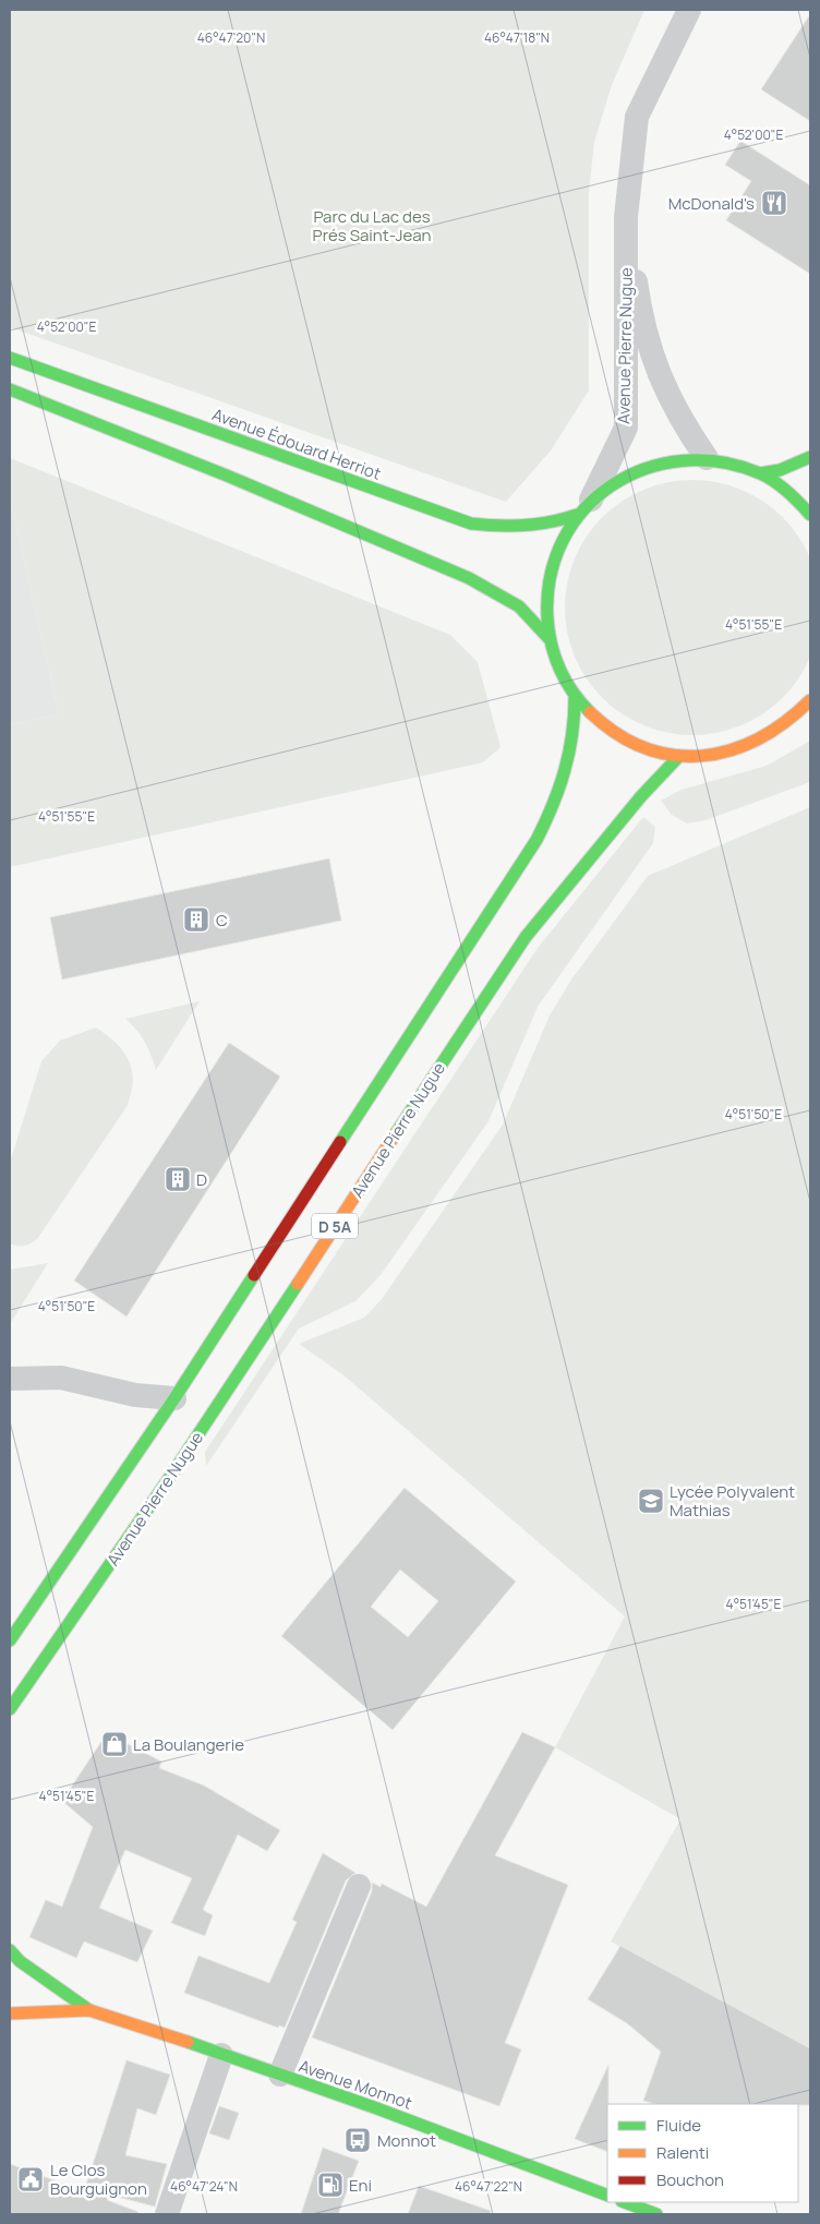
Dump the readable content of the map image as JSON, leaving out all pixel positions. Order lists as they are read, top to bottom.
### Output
{
  "streets": {
    "main road": [
      "Avenue Pierre Nugue",
      "Avenue Édouard Herriot",
      "D 5A",
      "Avenue Monnot"
    ]
  },
  "crossings": [
    ["Avenue Pierre Nugue", "Avenue Édouard Herriot"],
    ["Avenue Pierre Nugue", "D 5A"]
  ],
  "parks": ["Parc du Lac des Prés Saint-Jean"],
  "places": {
    "restaurant": ["McDonald's"],
    "building": ["C", "D"],
    "school or university": ["Lycée Polyvalent Mathias"],
    "shop": ["La Boulangerie"],
    "bus stop": ["Monnot"],
    "public building": ["Le Clos Bourguignon"],
    "fuel station": ["Eni"]
  },
  "legend": ["Fluide", "Ralenti", "Bouchon"],
  "coordinates": [
    "46°47'20\"N",
    "46°47'18\"N",
    "4°52'00\"E",
    "4°51'55\"E",
    "4°51'50\"E",
    "4°51'45\"E",
    "46°47'24\"N",
    "46°47'22\"N"
  ]
}
